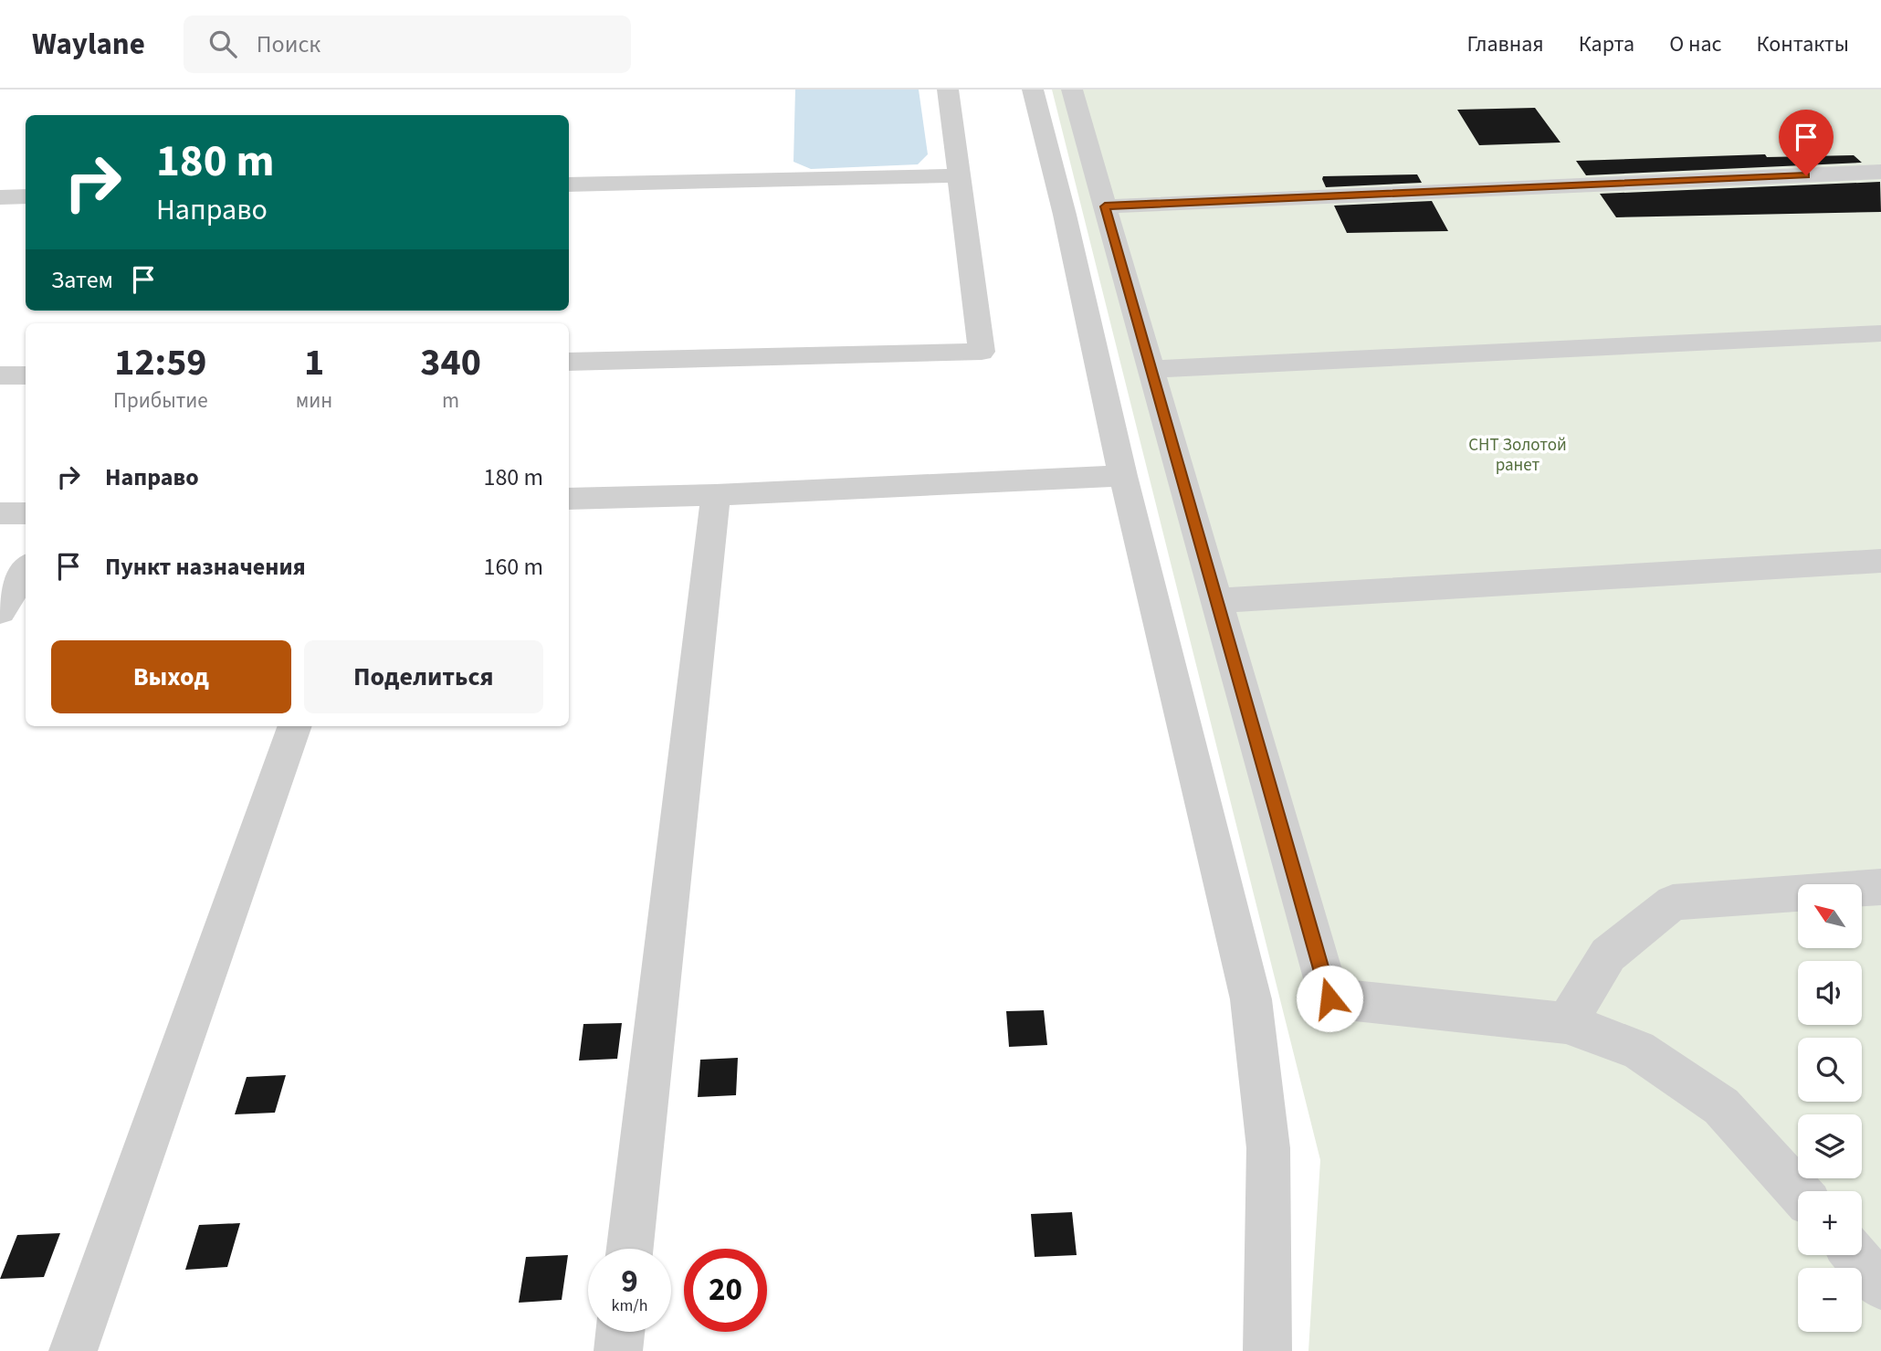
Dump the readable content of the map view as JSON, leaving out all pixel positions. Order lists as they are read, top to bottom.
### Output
{
  "parks": ["СНТ Золотой ранет"],
  "north": "top left",
  "page": {
    "header": "Waylane",
    "search": "Поиск",
    "nav": [
      "Главная",
      "Карта",
      "О нас",
      "Контакты"
    ],
    "turn": ["180 m", "Направо"],
    "then": "Затем",
    "eta": [
      "12:59",
      "Прибытие",
      "1",
      "мин",
      "340",
      "m"
    ],
    "list": [
      {
        "name": "Направо",
        "value": "180 m"
      },
      {
        "name": "Пункт назначения",
        "value": "160 m"
      }
    ],
    "buttons": ["Выход", "Поделиться"],
    "map_buttons": ["+", "−"],
    "speed": "9 km/h",
    "limit": "20"
  }
}
